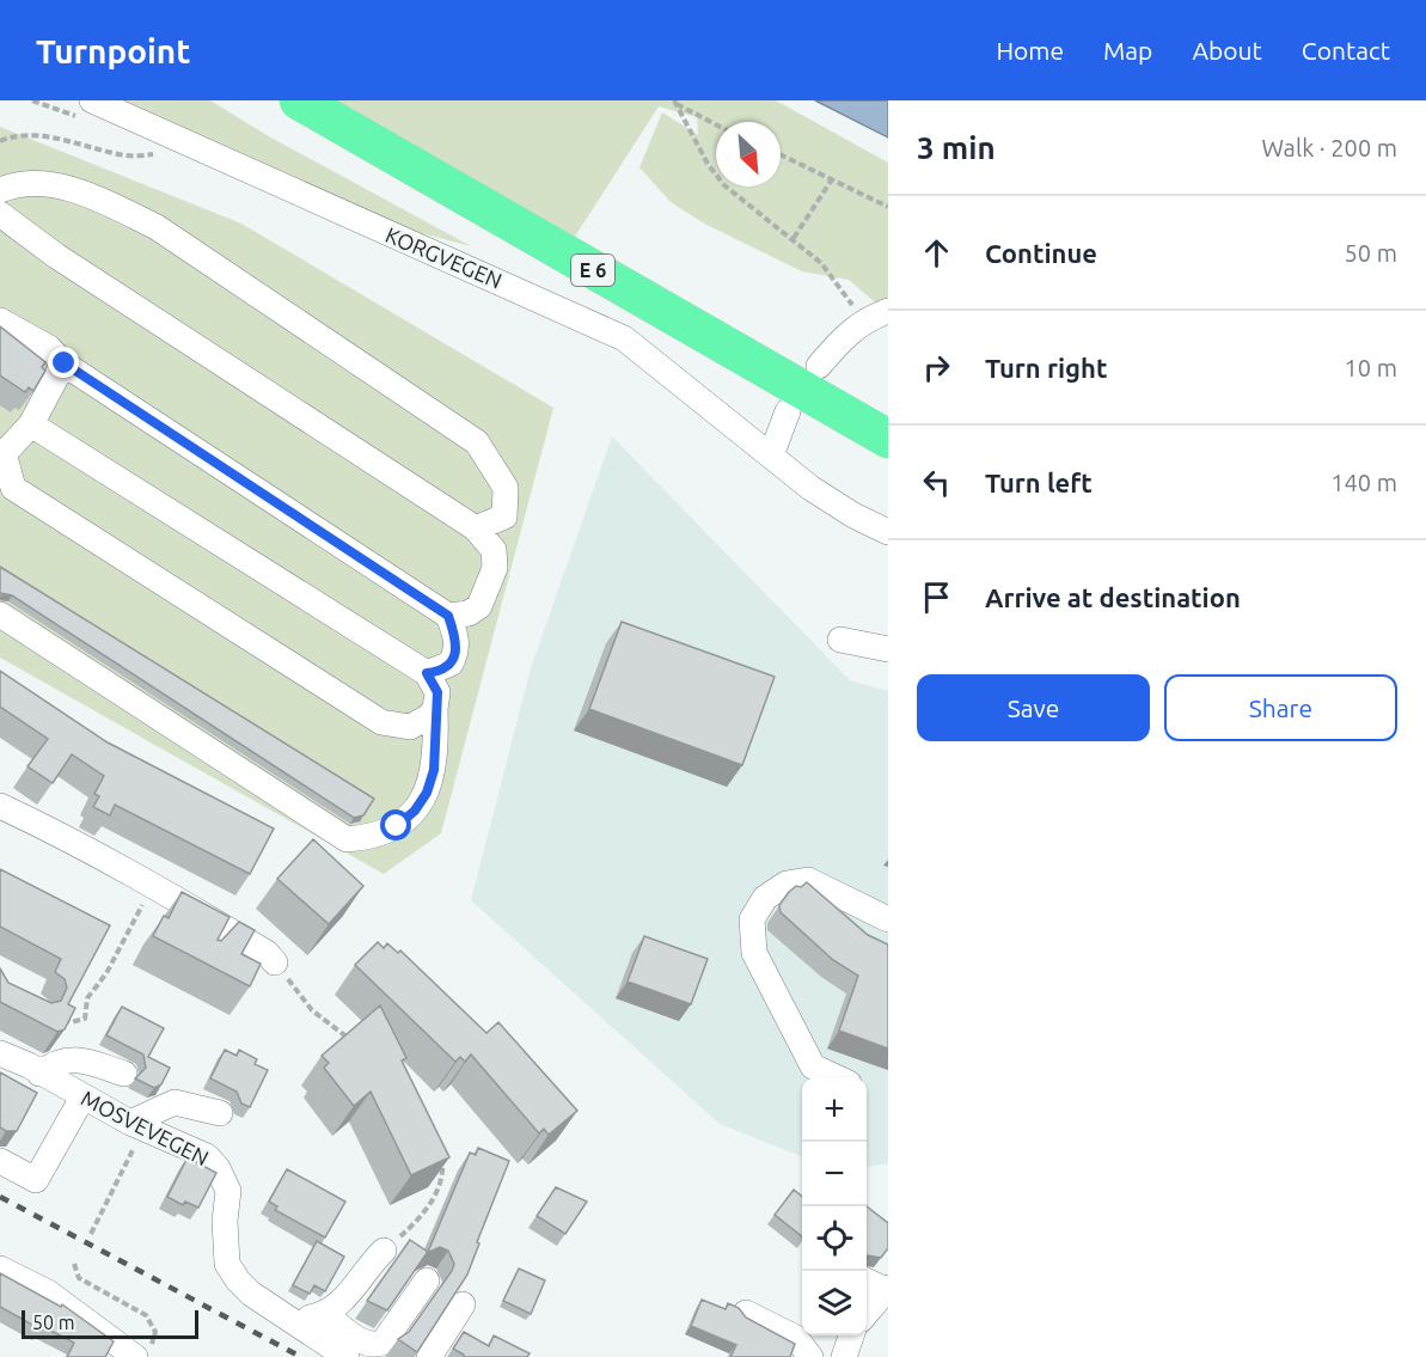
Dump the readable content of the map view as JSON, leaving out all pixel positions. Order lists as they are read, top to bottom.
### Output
{
  "streets": {
    "highway": ["E 6"],
    "street": ["KORGVEGEN", "MOSVEVEGEN"]
  },
  "scale_bar": "50 m",
  "north": "bottom right",
  "page": {
    "header": "Turnpoint",
    "nav": [
      "Home",
      "Map",
      "About",
      "Contact"
    ],
    "heading": ["3 min", "Walk · 200 m"],
    "list": [
      ["Continue", "50 m"],
      ["Turn right", "10 m"],
      ["Turn left", "140 m"],
      "Arrive at destination"
    ],
    "buttons": ["Save", "Share"],
    "map_buttons": ["+", "−"],
    "scale": "50 m"
  }
}
